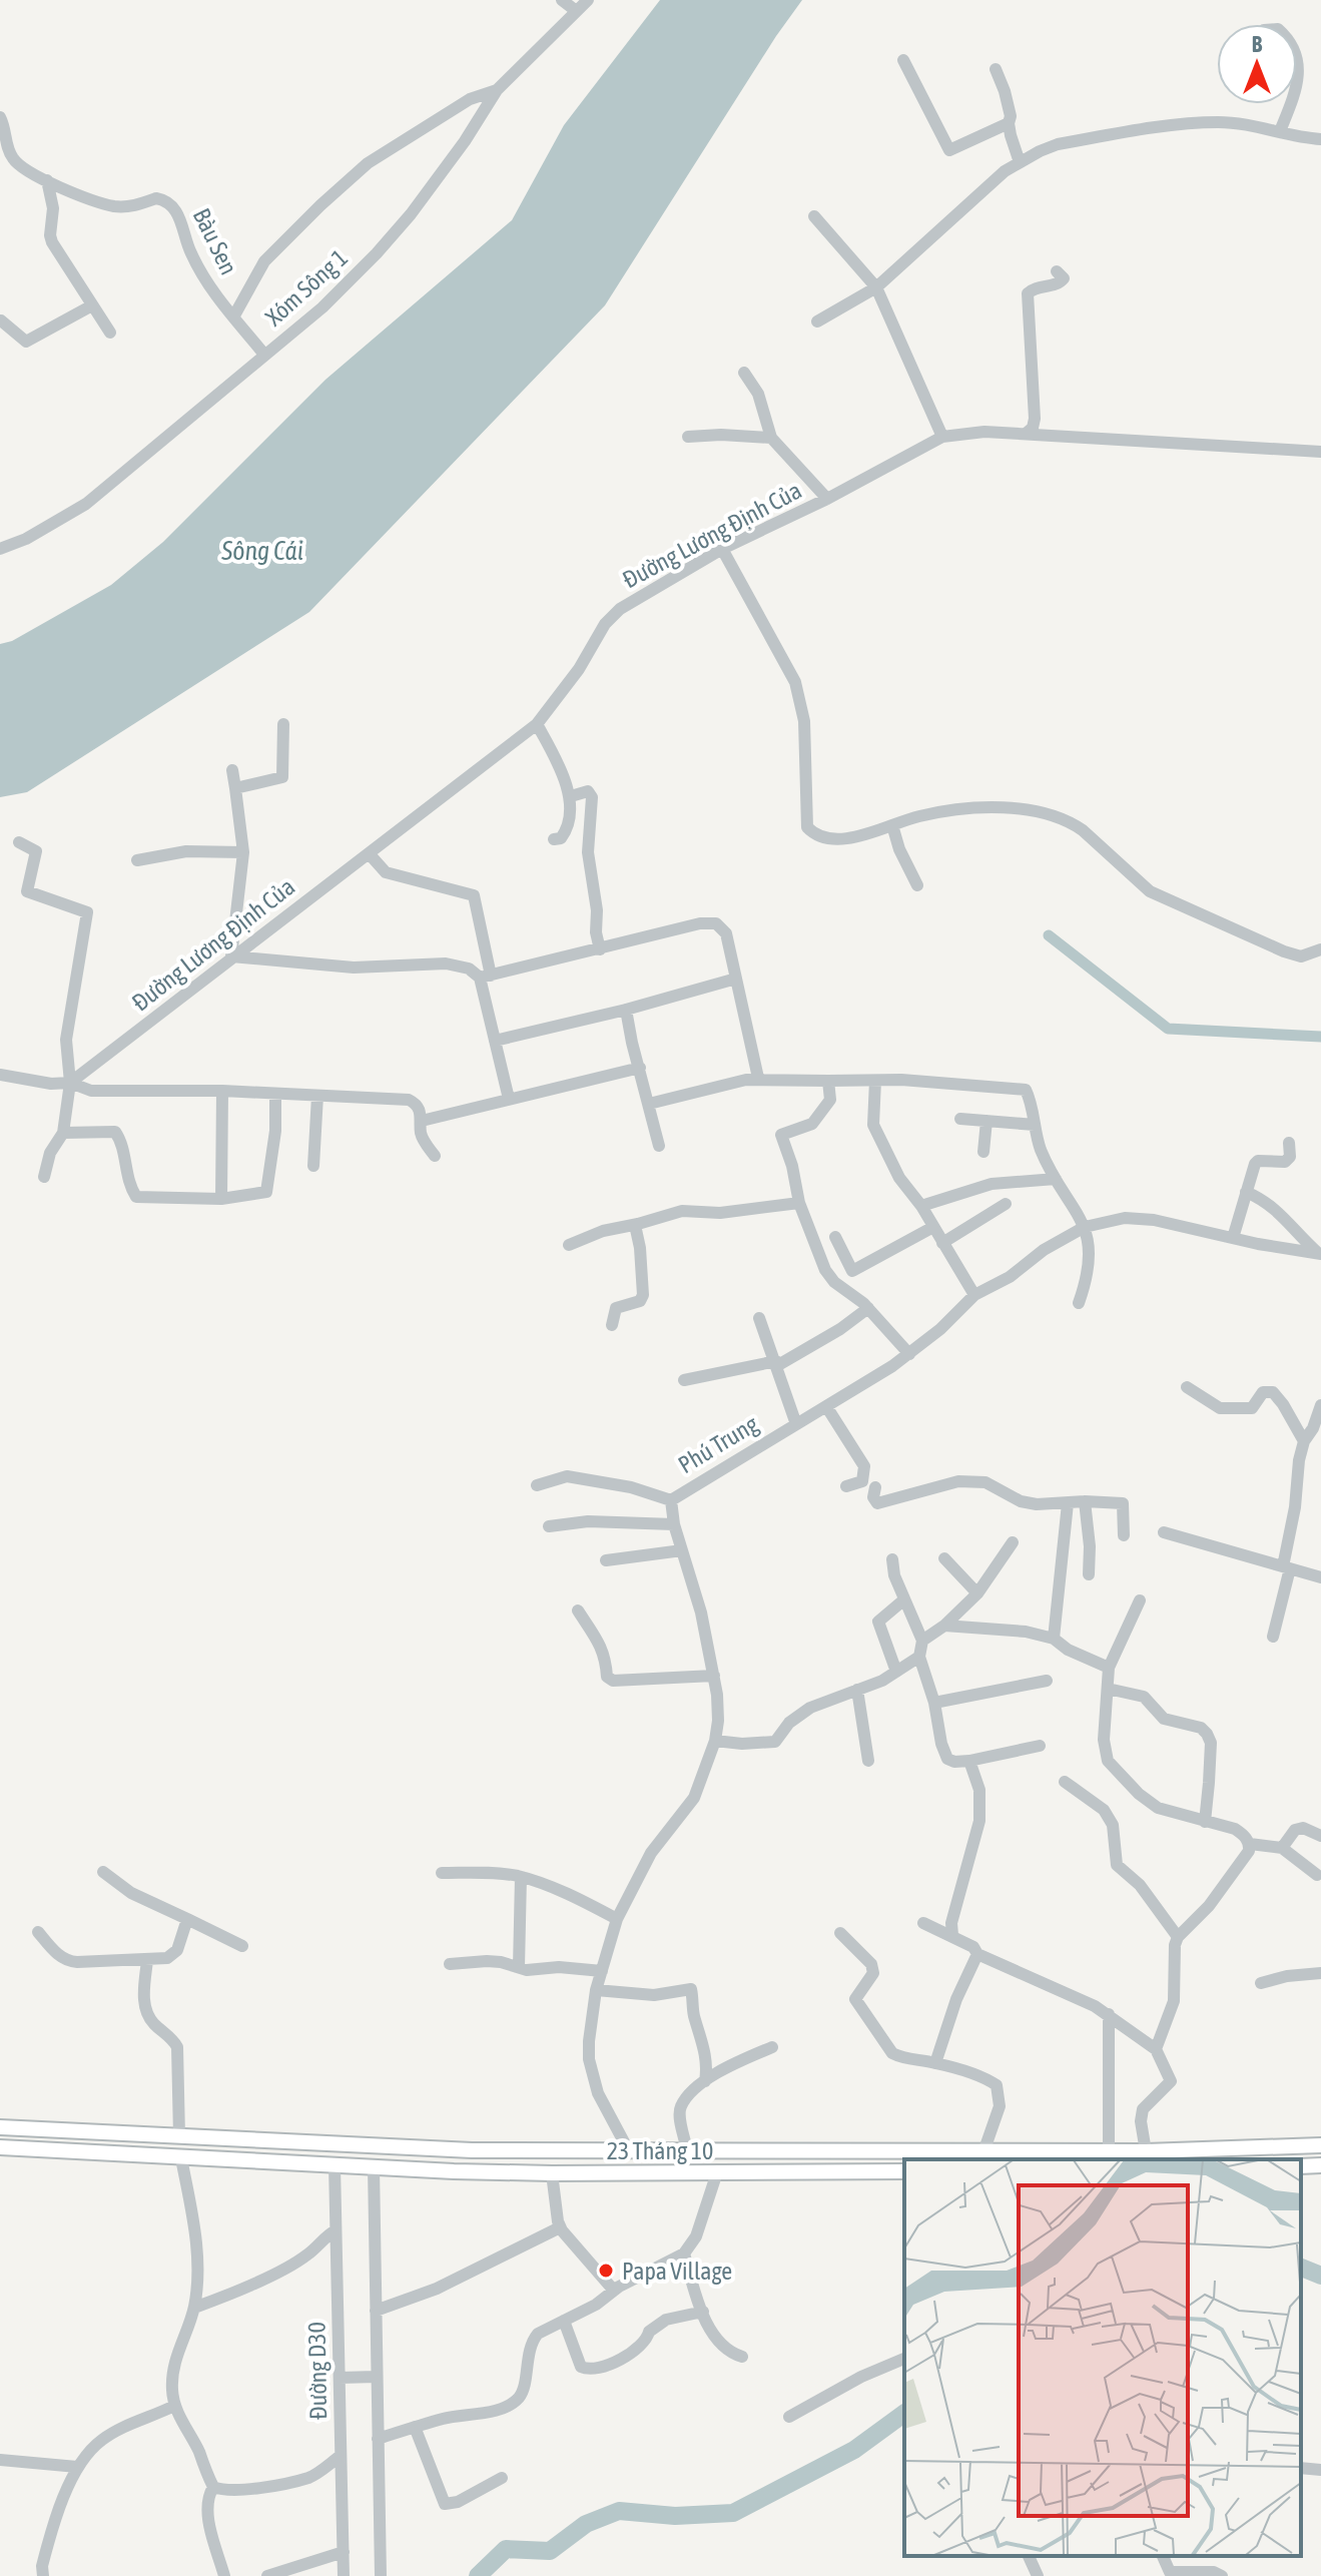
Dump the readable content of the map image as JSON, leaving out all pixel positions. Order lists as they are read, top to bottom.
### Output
{
  "streets": {
    "main road": ["23 Tháng 10"],
    "street": [
      "Bàu Sen",
      "Xóm Sông 1",
      "Đường Lương Định Của",
      "Phú Trung",
      "Đường D30"
    ]
  },
  "crossings": [
    ["Bàu Sen", "Xóm Sông 1"],
    ["Phú Trung", "23 Tháng 10"],
    ["23 Tháng 10", "Đường D30"]
  ],
  "water": ["Sông Cái"],
  "places": ["Papa Village"],
  "north": "top"
}
